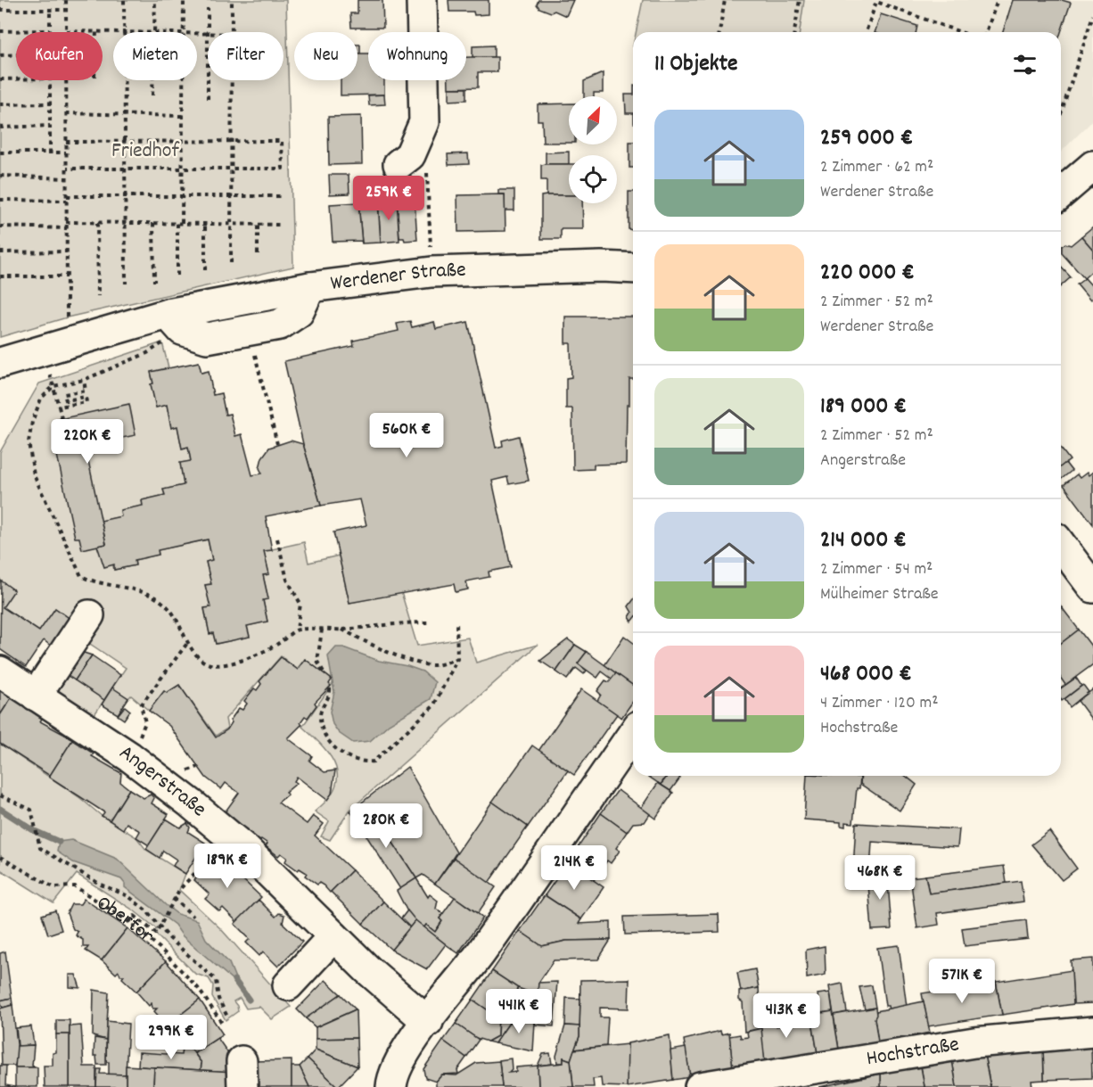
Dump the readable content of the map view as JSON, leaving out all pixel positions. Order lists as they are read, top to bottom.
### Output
{
  "streets": {
    "street": ["Werdener Straße", "Angerstraße", "Hochstraße"],
    "path": ["Obertor"]
  },
  "parks": ["Friedhof"],
  "north": "top right",
  "page": {
    "chip": [
      "Kaufen",
      "Mieten",
      "Filter",
      "Neu",
      "Wohnung"
    ],
    "heading": "11 Objekte",
    "list": [
      {
        "name": "259 000 €",
        "note": "2 Zimmer · 62 m² · Werdener Straße"
      },
      {
        "name": "220 000 €",
        "note": "2 Zimmer · 52 m² · Werdener Straße"
      },
      {
        "name": "189 000 €",
        "note": "2 Zimmer · 52 m² · Angerstraße"
      },
      {
        "name": "214 000 €",
        "note": "2 Zimmer · 54 m² · Mülheimer Straße"
      },
      {
        "name": "468 000 €",
        "note": "4 Zimmer · 120 m² · Hochstraße"
      }
    ],
    "price": [
      "259K €",
      "560K €",
      "220K €",
      "280K €",
      "189K €",
      "214K €",
      "468K €",
      "571K €",
      "441K €",
      "413K €",
      "299K €"
    ]
  }
}
